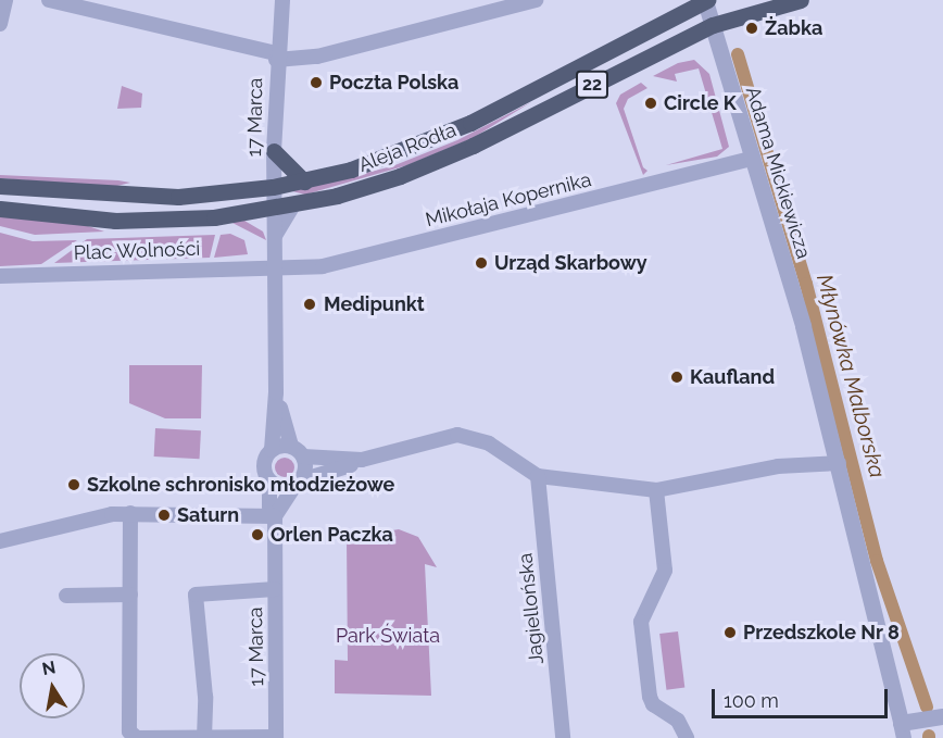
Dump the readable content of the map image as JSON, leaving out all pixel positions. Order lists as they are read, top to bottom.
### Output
{
  "streets": {
    "main road": ["22", "Aleja Rodła"],
    "street": [
      "17 Marca",
      "Adama Mickiewicza",
      "Mikołaja Kopernika",
      "Plac Wolności",
      "Jagiellońska"
    ]
  },
  "crossings": [
    ["17 Marca", "Aleja Rodła"],
    ["17 Marca", "Mikołaja Kopernika"],
    ["17 Marca", "Plac Wolności"],
    ["Aleja Rodła", "Adama Mickiewicza"],
    ["Adama Mickiewicza", "Mikołaja Kopernika"],
    ["Mikołaja Kopernika", "Plac Wolności"]
  ],
  "water": ["Młynówka Malborska"],
  "parks": ["Park Świata"],
  "places": [
    "Żabka",
    "Poczta Polska",
    "Circle K",
    "Urząd Skarbowy",
    "Medipunkt",
    "Kaufland",
    "Szkolne schronisko młodzieżowe",
    "Saturn",
    "Orlen Paczka",
    "Przedszkole Nr 8"
  ],
  "scale_bar": "100 m",
  "north": "top"
}
